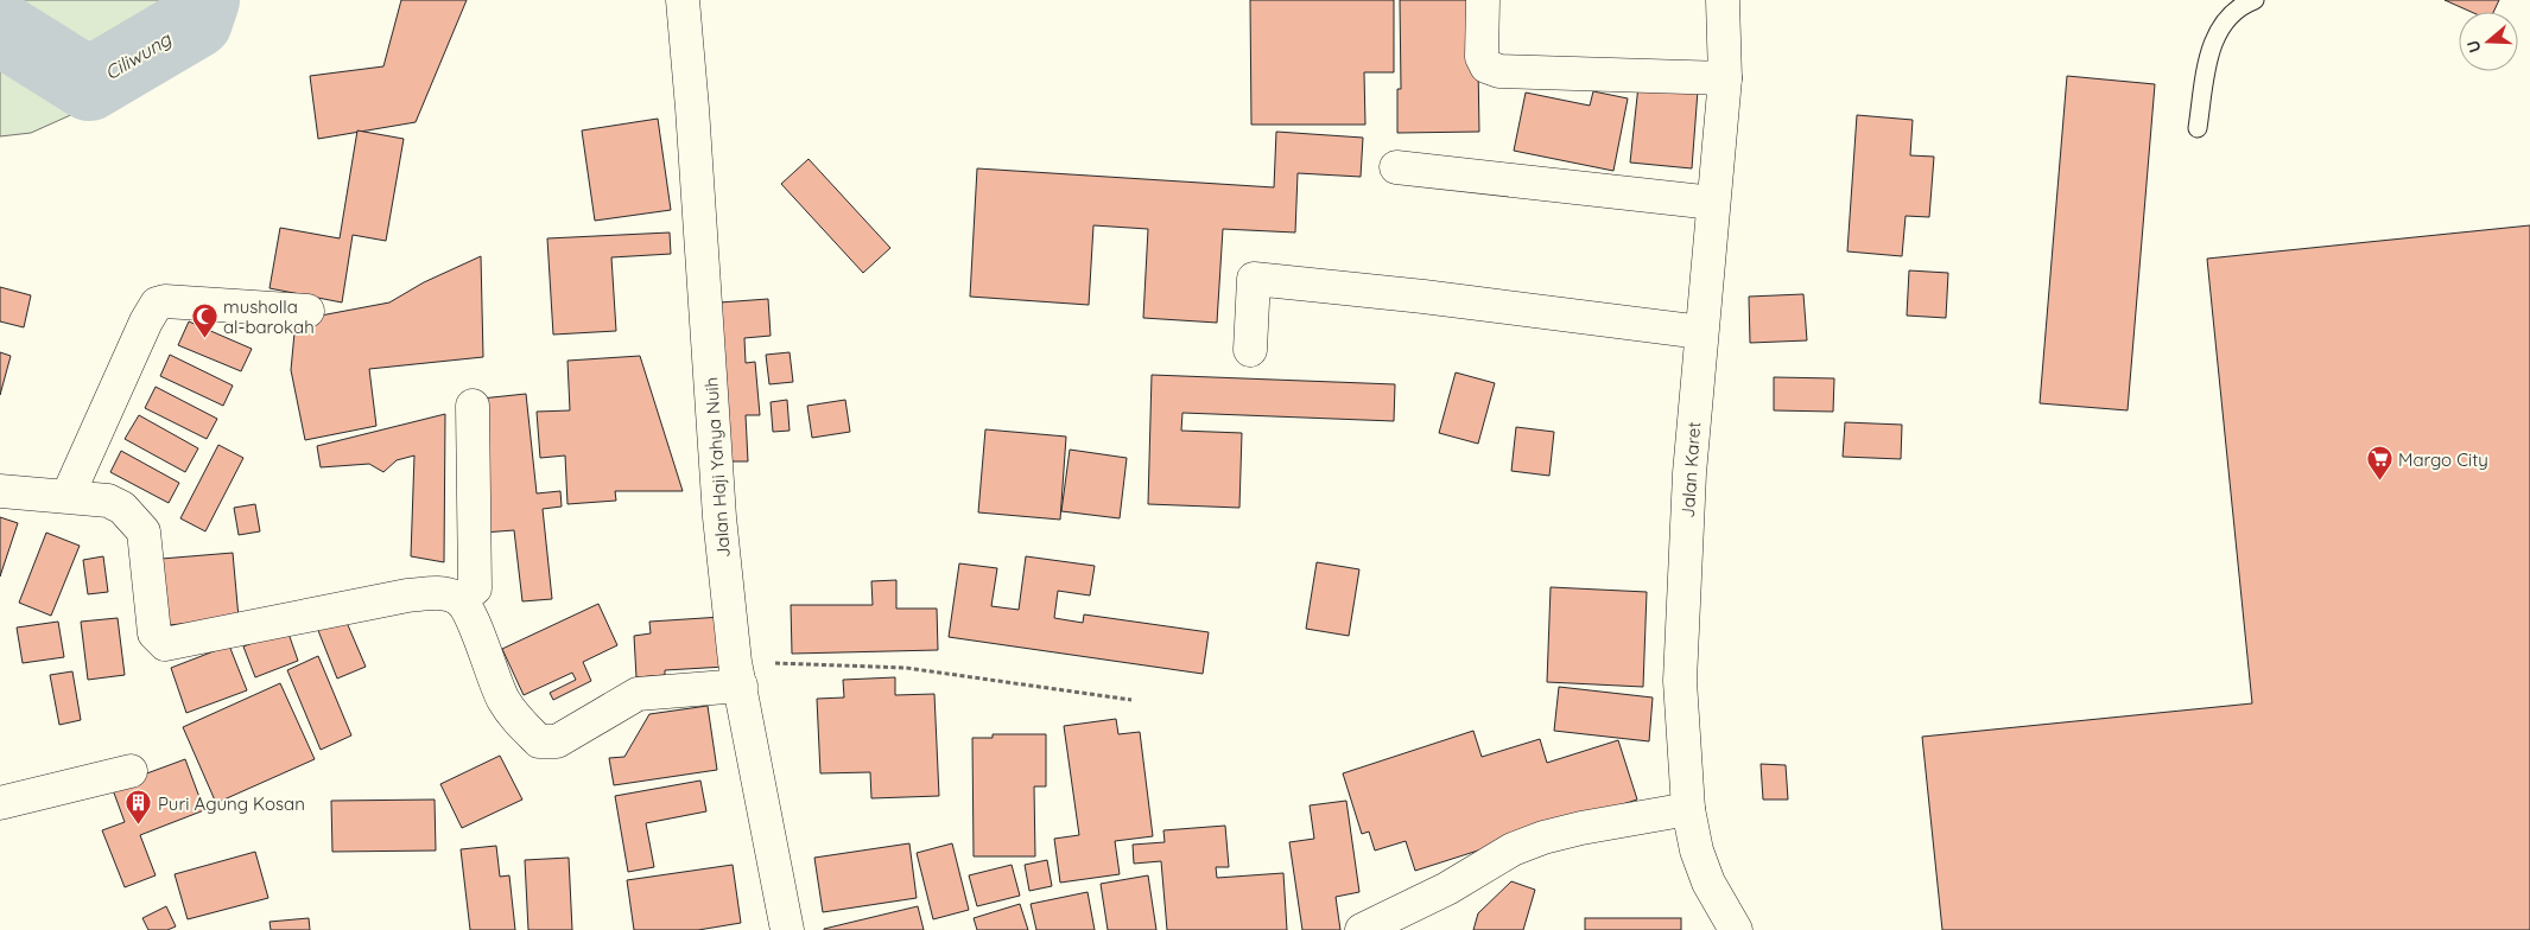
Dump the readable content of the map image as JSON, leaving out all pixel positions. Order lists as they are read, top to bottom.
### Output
{
  "streets": {
    "street": ["Jalan Haji Yahya Nuih", "Jalan Karet"]
  },
  "water": ["Ciliwung"],
  "places": {
    "mosque": ["musholla al-barokah"],
    "supermarket": ["Margo City"],
    "building": ["Puri Agung Kosan"]
  },
  "north": "left"
}
